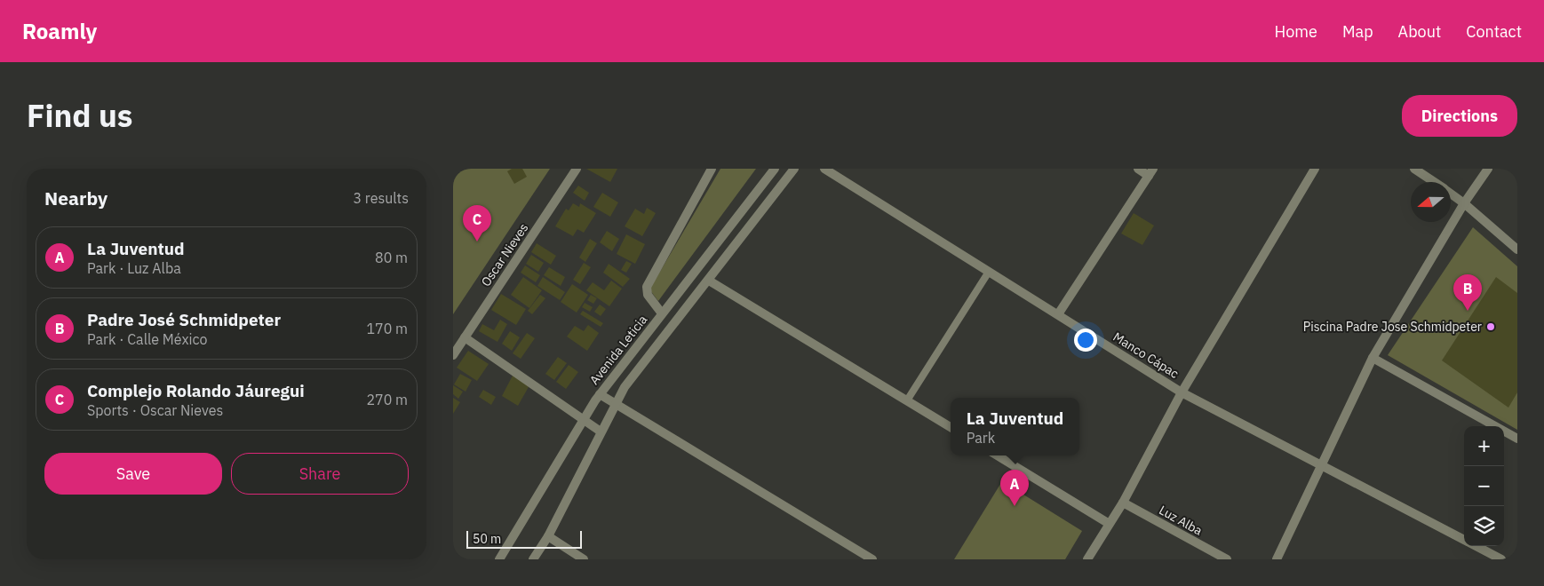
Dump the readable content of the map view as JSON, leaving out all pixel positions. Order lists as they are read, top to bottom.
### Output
{
  "streets": {
    "street": [
      "Oscar Nieves",
      "Avenida Leticia",
      "Manco Cápac",
      "Luz Alba"
    ]
  },
  "places": ["Piscina Padre Jose Schmidpeter"],
  "scale_bar": "50 m",
  "north": "left",
  "page": {
    "header": "Roamly",
    "nav": [
      "Home",
      "Map",
      "About",
      "Contact"
    ],
    "title": "Find us",
    "buttons": [
      "Directions",
      ["Save", "Share"]
    ],
    "heading": ["Nearby", "3 results"],
    "pins": ["C", "B", "A"],
    "list": [
      {
        "mark": "A",
        "name": "La Juventud",
        "note": "Park · Luz Alba",
        "value": "80 m"
      },
      {
        "mark": "B",
        "name": "Padre José Schmidpeter",
        "note": "Park · Calle México",
        "value": "170 m"
      },
      {
        "mark": "C",
        "name": "Complejo Rolando Jáuregui",
        "note": "Sports · Oscar Nieves",
        "value": "270 m"
      }
    ],
    "popup": ["La Juventud", "Park"],
    "map_buttons": ["+", "−"],
    "scale": "50 m"
  }
}
